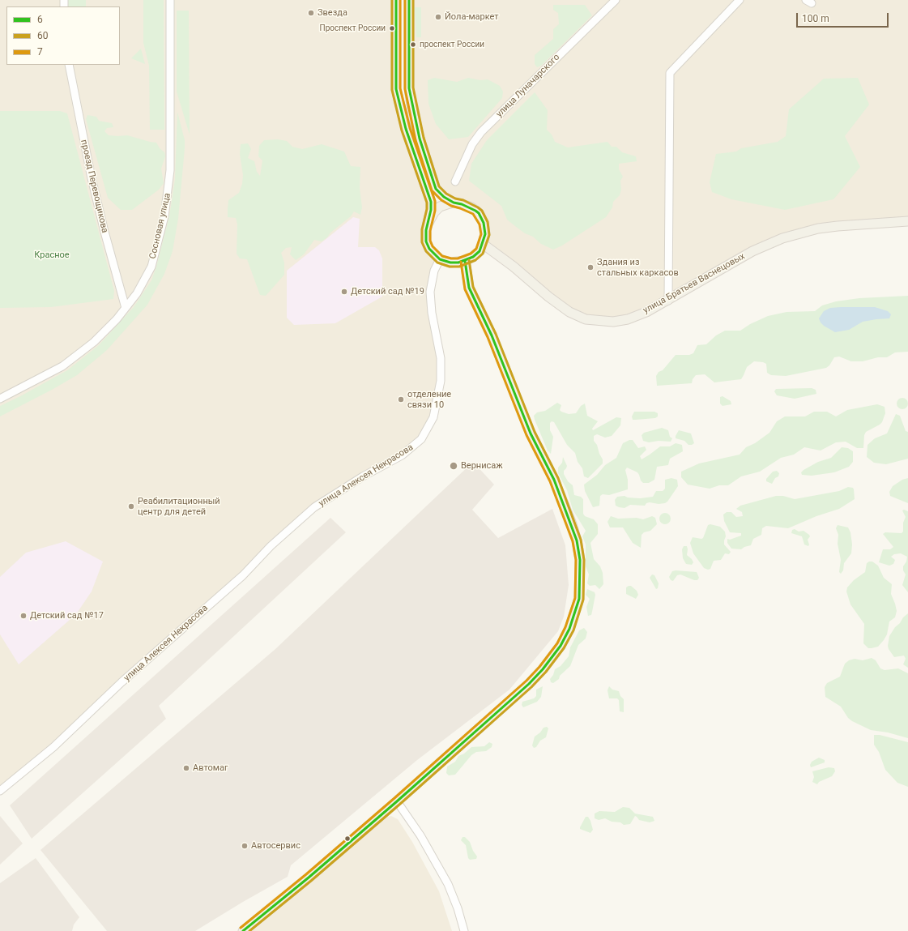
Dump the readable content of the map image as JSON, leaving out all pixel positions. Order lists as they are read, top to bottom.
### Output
{
  "streets": {
    "main road": ["улица Братьев Васнецовых"],
    "street": [
      "улица Луначарского",
      "проезд Перевощикова",
      "Сосновая улица",
      "улица Алексея Некрасова"
    ]
  },
  "crossings": [
    ["проезд Перевощикова", "Сосновая улица"],
    ["улица Братьев Васнецовых", "улица Алексея Некрасова"]
  ],
  "parks": ["Красное"],
  "places": [
    "Звезда",
    "Йола-маркет",
    "Проспект России",
    "проспект России",
    "Здания из стальных каркасов",
    "Детский сад №19",
    "отделение связи 10",
    "Вернисаж",
    "Реабилитационный центр для детей",
    "Детский сад №17",
    "Автомаг",
    "Автосервис"
  ],
  "lines": ["transit line 6", "transit line 60", "transit line 7"],
  "legend": ["6", "60", "7"],
  "scale_bar": "100 m"
}
